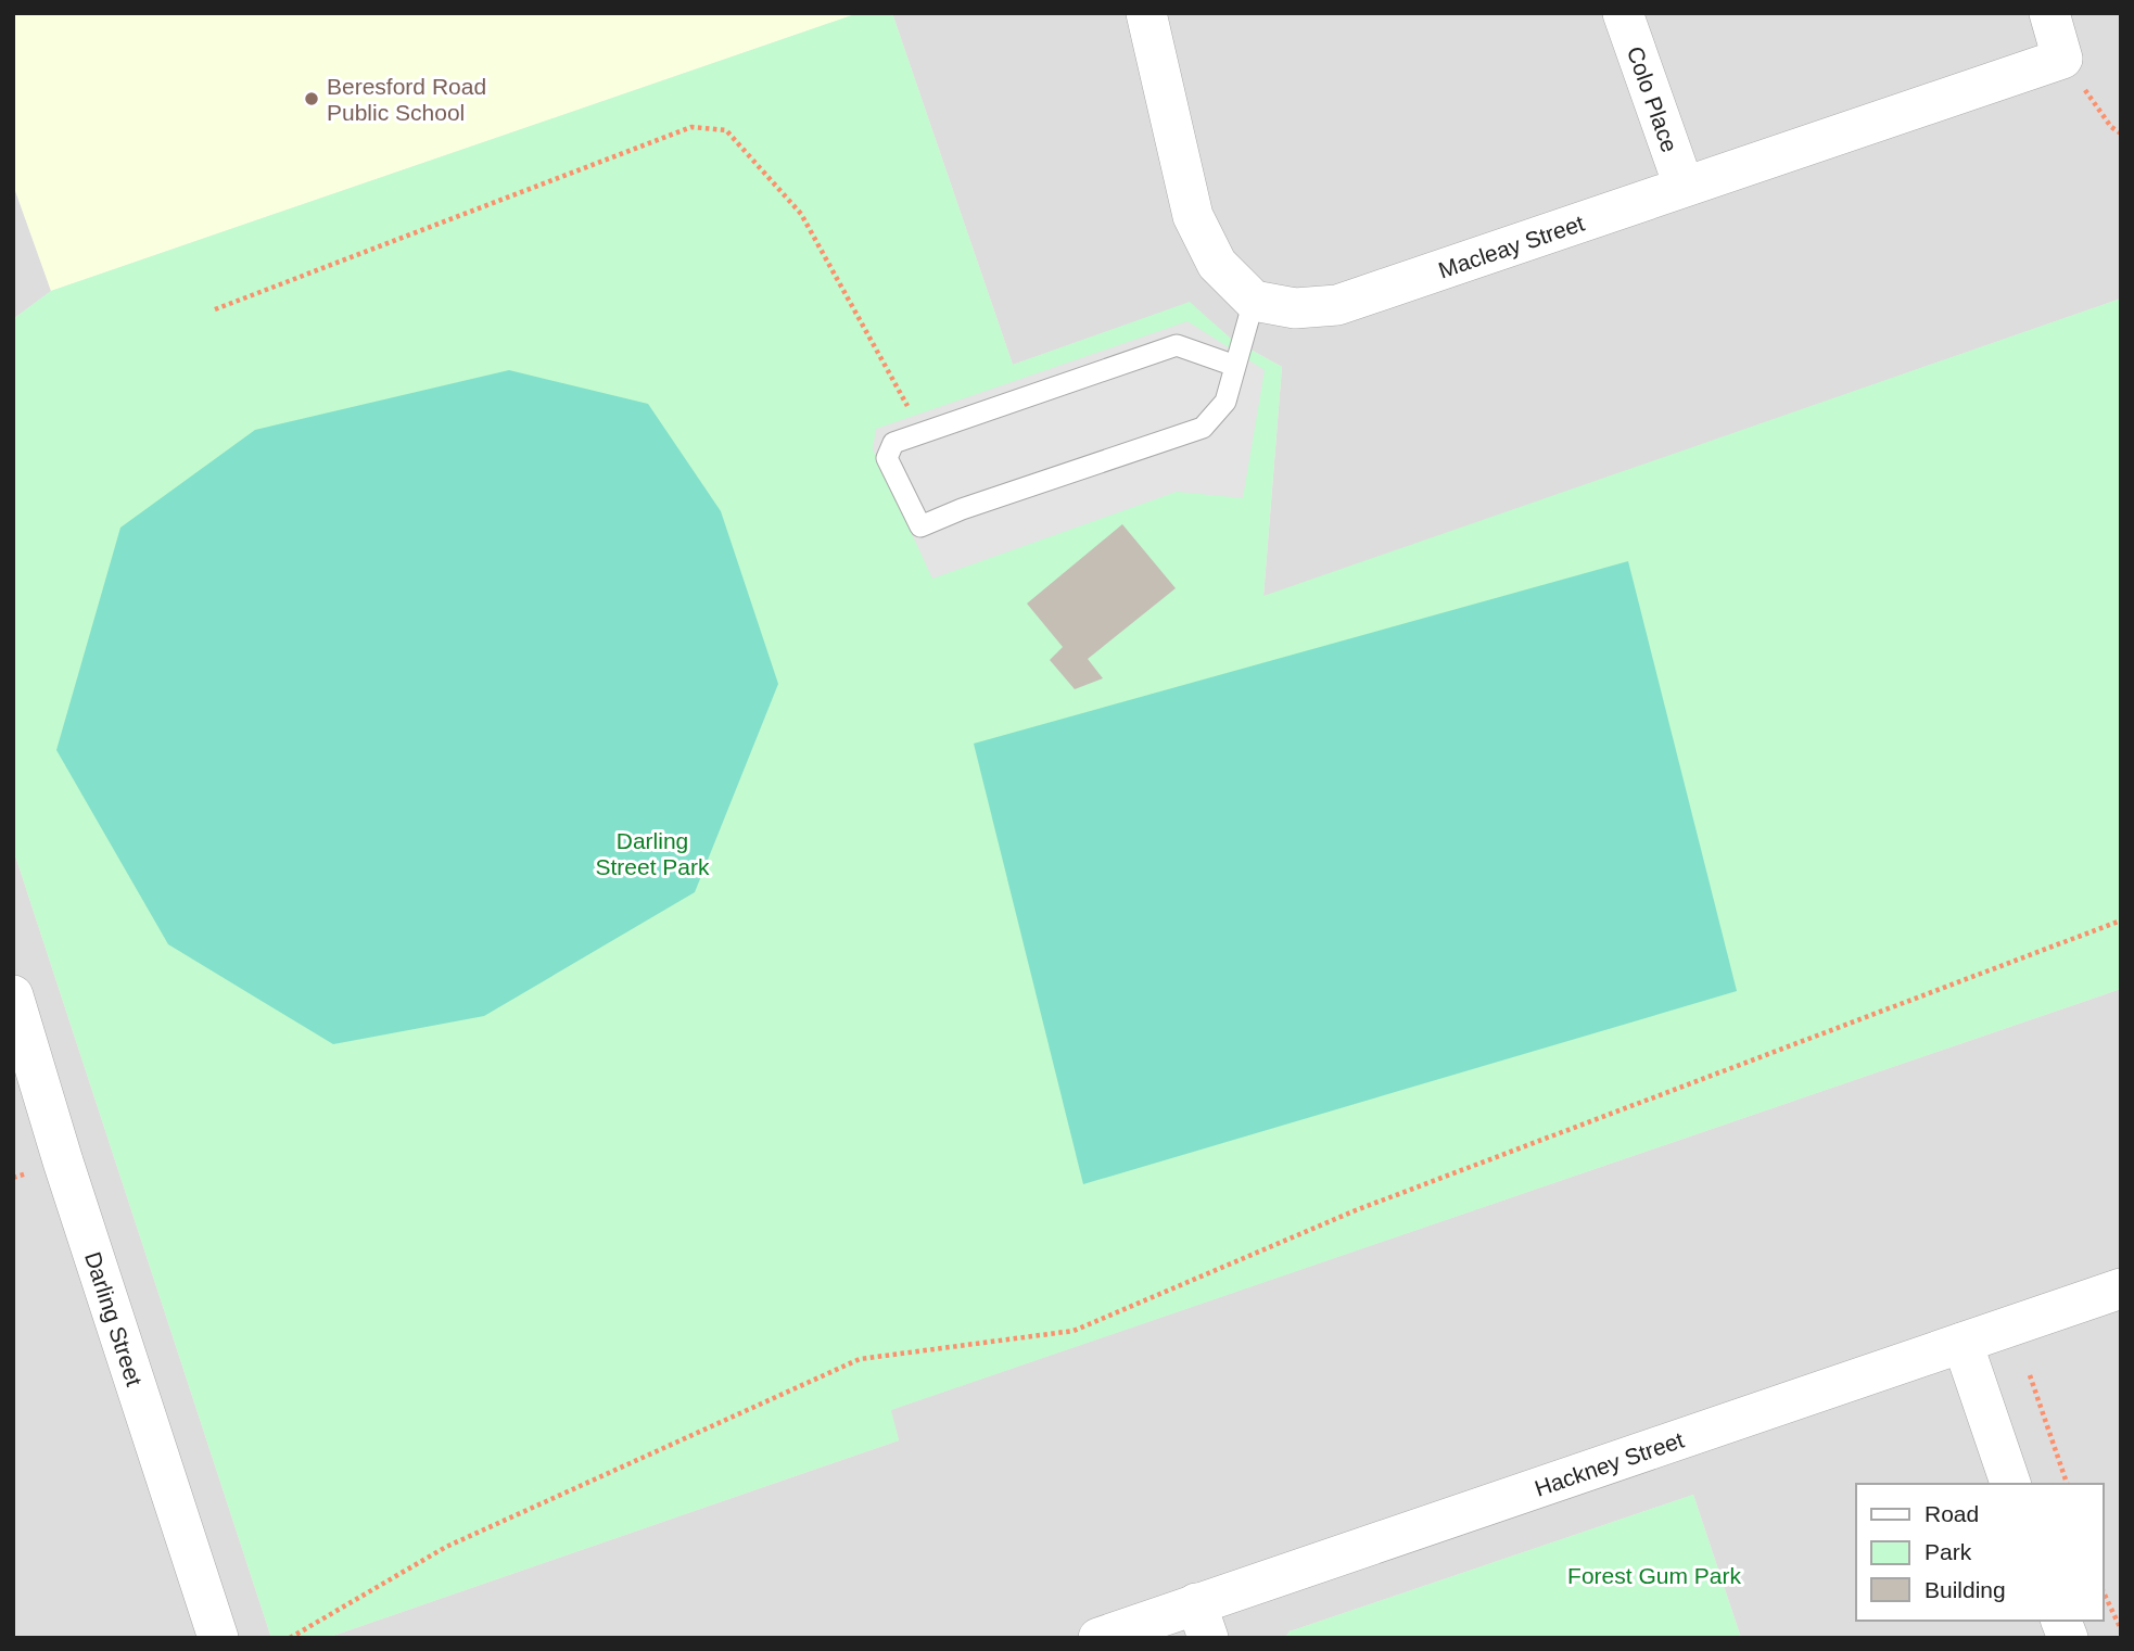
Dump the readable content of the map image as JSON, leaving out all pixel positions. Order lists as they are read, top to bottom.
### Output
{
  "streets": {
    "street": [
      "Colo Place",
      "Macleay Street",
      "Darling Street",
      "Hackney Street"
    ]
  },
  "crossings": [
    ["Colo Place", "Macleay Street"]
  ],
  "parks": ["Darling Street Park", "Forest Gum Park"],
  "places": ["Beresford Road Public School"],
  "legend": ["Road", "Park", "Building"]
}
